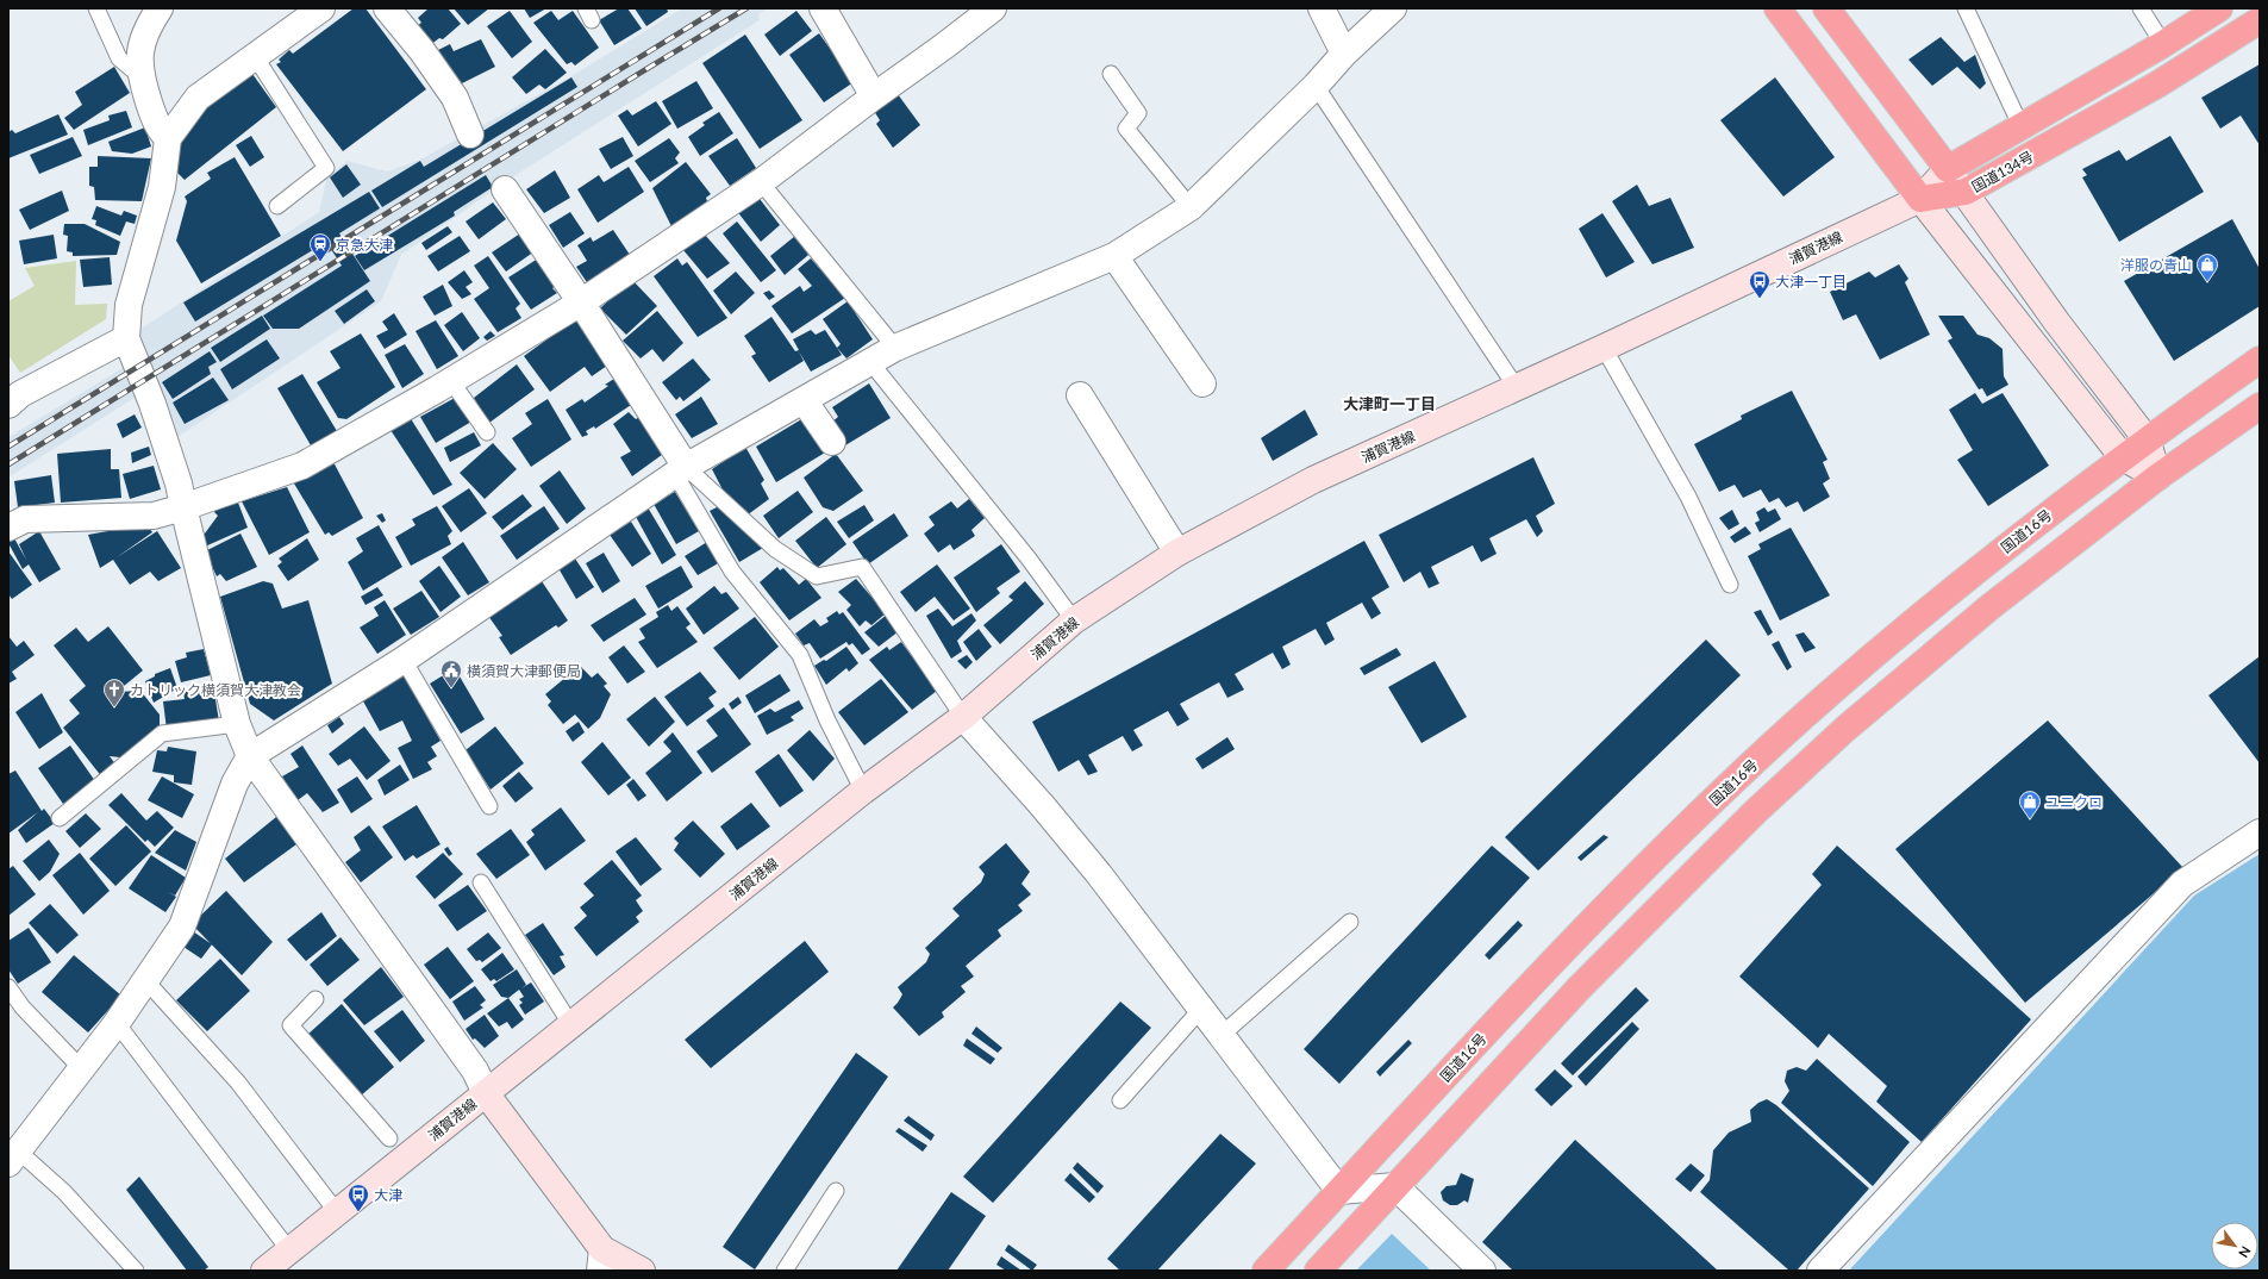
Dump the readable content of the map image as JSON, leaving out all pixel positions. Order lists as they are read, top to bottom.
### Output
{
  "streets": {
    "highway": ["国道134号", "国道16号"],
    "main road": ["浦賀港線"]
  },
  "crossings": [
    ["国道134号", "浦賀港線"]
  ],
  "districts": ["大津町一丁目"],
  "places": {
    "station": ["京急大津"],
    "shop": ["洋服の青山", "ユニクロ"],
    "bus stop": ["大津一丁目", "大津"],
    "public building": ["横須賀大津郵便局"],
    "church": ["カトリック横須賀大津教会"]
  },
  "north": "bottom right"
}
